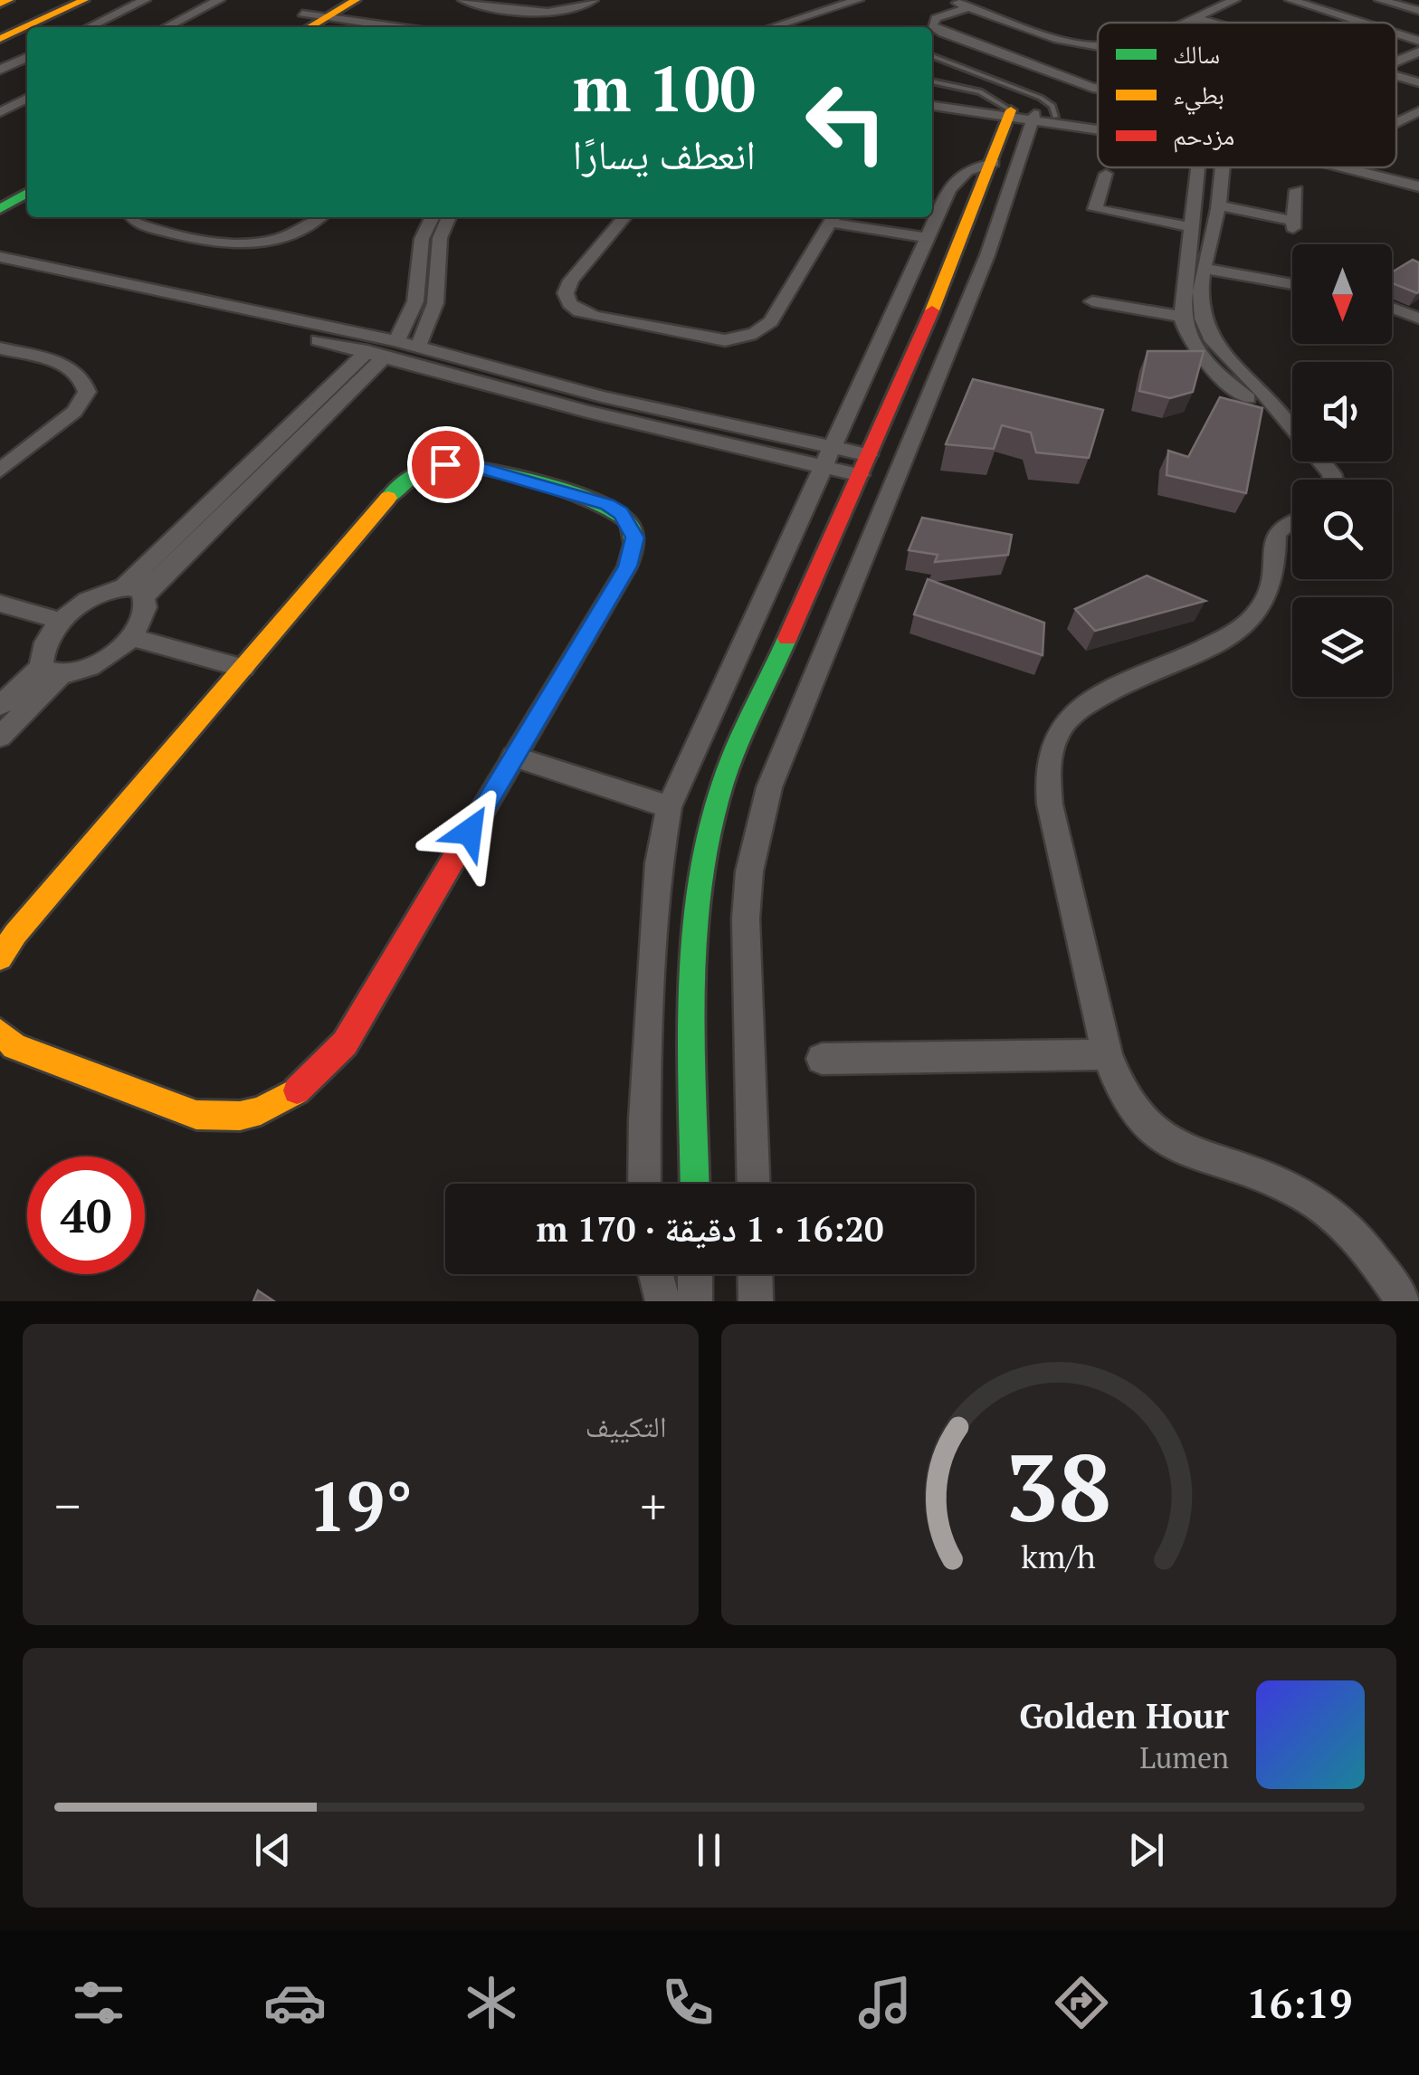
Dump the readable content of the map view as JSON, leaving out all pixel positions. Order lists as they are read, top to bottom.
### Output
{
  "legend": ["سالك", "بطيء", "مزدحم"],
  "north": "bottom",
  "page": {
    "turn": ["100 m", "انعطف يسارًا"],
    "limit": "40",
    "trip": "16:20 · 1 دقيقة · 170 m",
    "tile": "التكييف",
    "heat": ["−", "19°", "+"],
    "song": ["Golden Hour", "Lumen"],
    "tabs": "16:19",
    "gauge": ["38", "km/h"]
  }
}
